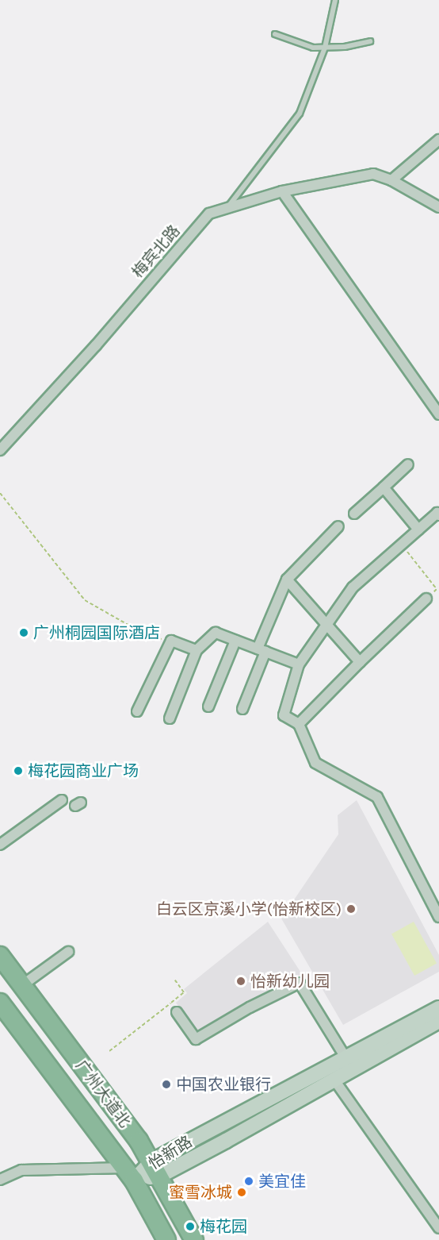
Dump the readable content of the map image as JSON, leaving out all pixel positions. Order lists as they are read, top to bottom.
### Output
{
  "streets": {
    "highway": ["广州大道北"],
    "main road": ["怡新路"],
    "street": ["梅宾北路"]
  },
  "crossings": [
    ["广州大道北", "怡新路"]
  ],
  "places": [
    "广州桐园国际酒店",
    "梅花园商业广场",
    "白云区京溪小学(怡新校区)",
    "怡新幼儿园",
    "中国农业银行",
    "美宜佳",
    "蜜雪冰城",
    "梅花园"
  ]
}
